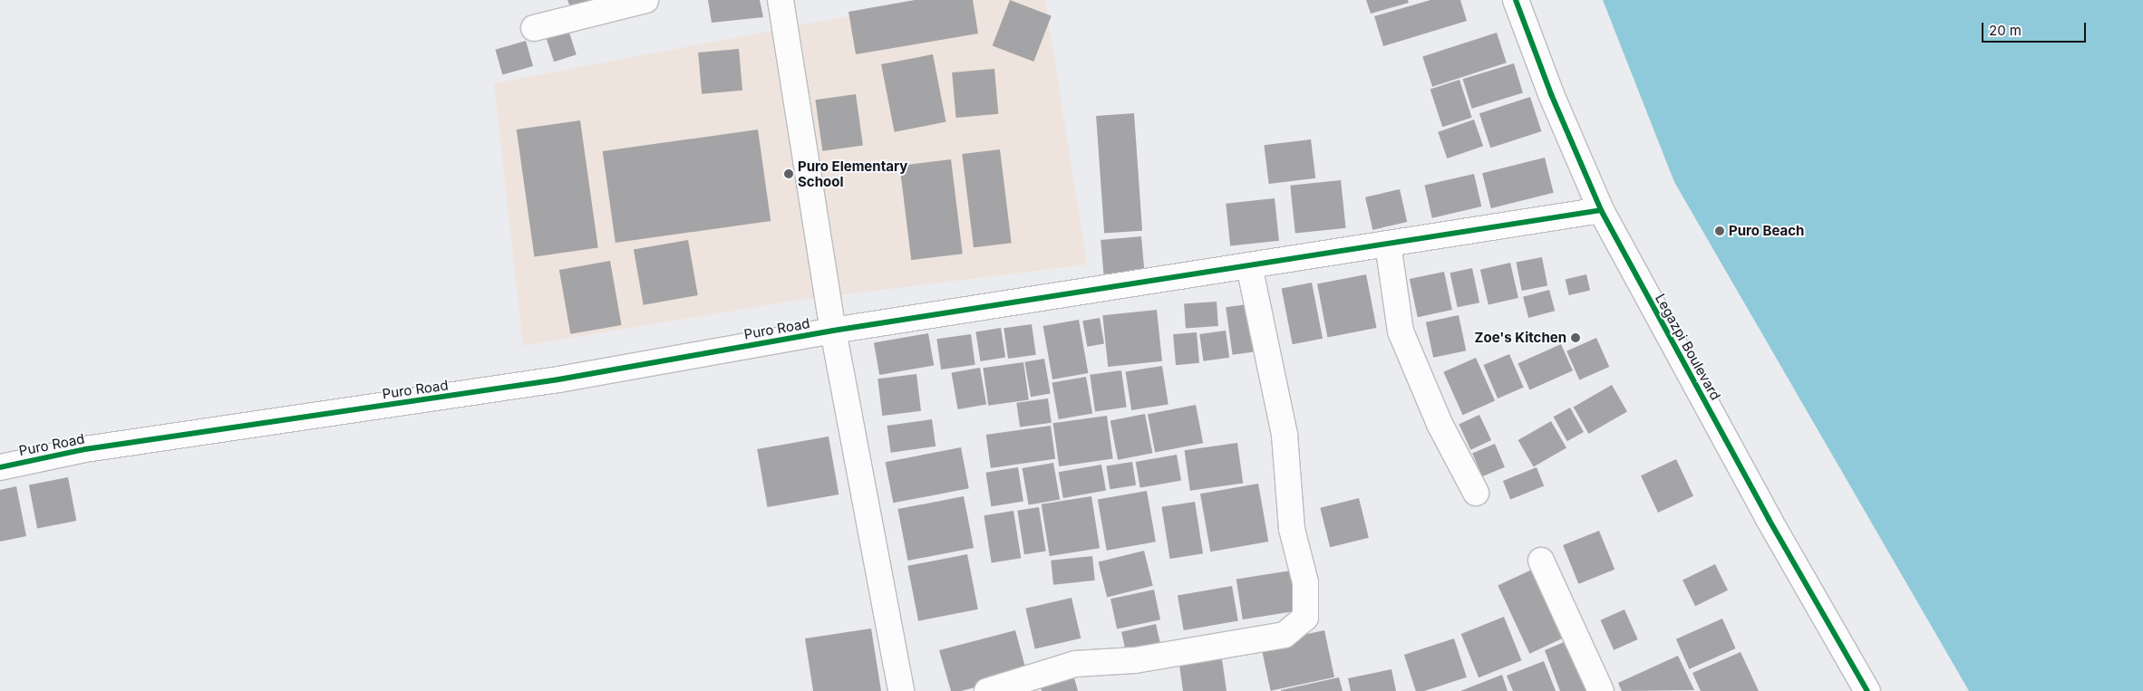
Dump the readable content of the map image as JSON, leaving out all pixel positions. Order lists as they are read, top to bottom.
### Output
{
  "streets": {
    "street": ["Puro Road", "Legazpi Boulevard"]
  },
  "crossings": [
    ["Puro Road", "Legazpi Boulevard"]
  ],
  "places": ["Puro Elementary School", "Puro Beach", "Zoe's Kitchen"],
  "scale_bar": "20 m"
}
